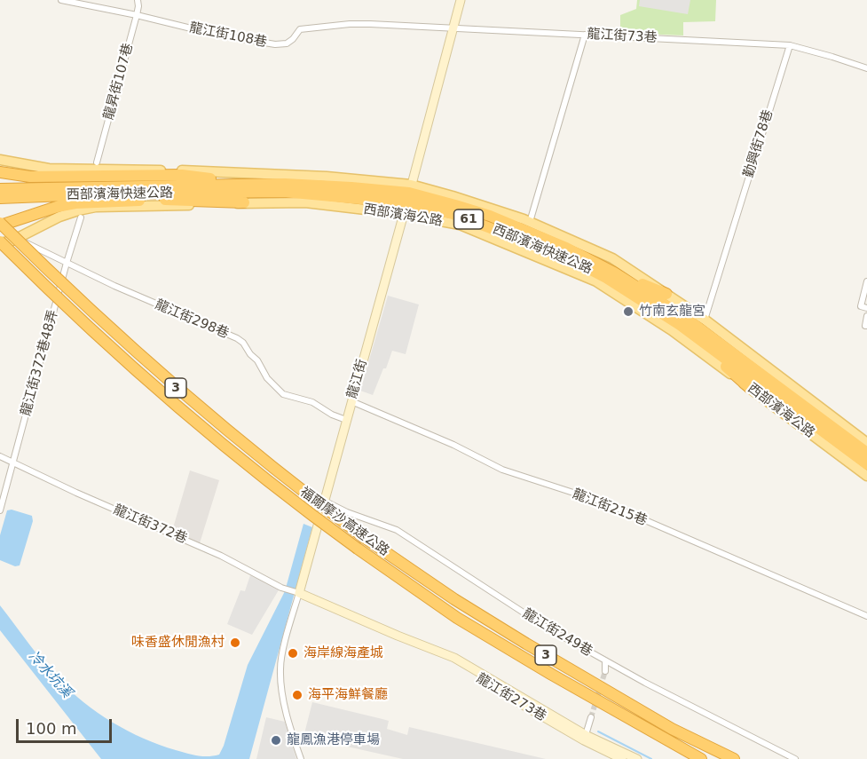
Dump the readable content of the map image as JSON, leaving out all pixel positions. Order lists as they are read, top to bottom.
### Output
{
  "streets": {
    "highway": [
      "西部濱海快速公路",
      "61",
      "3",
      "福爾摩沙高速公路"
    ],
    "main road": ["西部濱海公路"],
    "street": [
      "龍江街108巷",
      "龍江街73巷",
      "龍昇街107巷",
      "勤興街78巷",
      "龍江街298巷",
      "龍江街372巷48弄",
      "龍江街",
      "龍江街215巷",
      "龍江街372巷",
      "龍江街249巷",
      "龍江街273巷"
    ]
  },
  "crossings": [
    ["龍江街108巷", "龍江街73巷"],
    ["龍江街108巷", "龍昇街107巷"],
    ["龍江街108巷", "龍江街"],
    ["龍江街73巷", "勤興街78巷"],
    ["龍江街73巷", "龍江街"],
    ["勤興街78巷", "西部濱海公路"],
    ["西部濱海快速公路", "西部濱海公路"],
    ["西部濱海快速公路", "龍江街"],
    ["西部濱海公路", "龍江街298巷"],
    ["西部濱海公路", "龍江街"],
    ["西部濱海公路", "福爾摩沙高速公路"],
    ["龍江街298巷", "龍江街372巷48弄"],
    ["龍江街298巷", "龍江街"],
    ["龍江街372巷48弄", "龍江街372巷"],
    ["龍江街", "龍江街215巷"],
    ["龍江街", "龍江街372巷"],
    ["龍江街", "龍江街249巷"],
    ["龍江街", "龍江街273巷"],
    ["龍江街372巷", "龍江街273巷"]
  ],
  "water": ["冷水坑溪"],
  "places": [
    "竹南玄龍宮",
    "味香盛休閒漁村",
    "海岸線海產城",
    "海平海鮮餐廳",
    "龍鳳漁港停車場"
  ],
  "scale_bar": "100 m"
}
